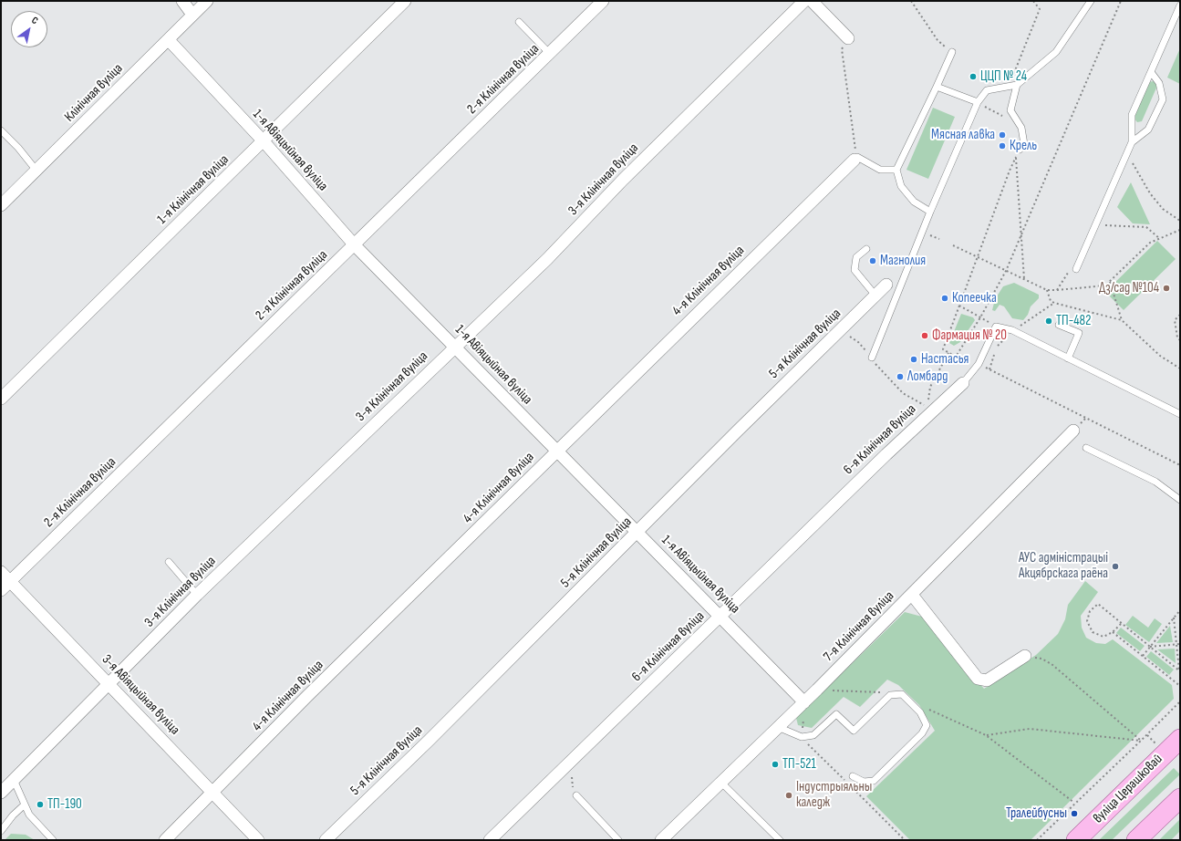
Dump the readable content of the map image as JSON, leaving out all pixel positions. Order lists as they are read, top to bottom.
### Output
{
  "streets": {
    "main road": ["вуліца Церашковай"],
    "street": [
      "2-я Клінічная вуліца",
      "Клінічная вуліца",
      "1-я Авіяцыйная вуліца",
      "3-я Клінічная вуліца",
      "1-я Клінічная вуліца",
      "4-я Клінічная вуліца",
      "5-я Клінічная вуліца",
      "6-я Клінічная вуліца",
      "7-я Клінічная вуліца",
      "3-я Авіяцыйная вуліца"
    ]
  },
  "crossings": [
    ["2-я Клінічная вуліца", "1-я Авіяцыйная вуліца"],
    ["2-я Клінічная вуліца", "3-я Авіяцыйная вуліца"],
    ["Клінічная вуліца", "1-я Авіяцыйная вуліца"],
    ["1-я Авіяцыйная вуліца", "3-я Клінічная вуліца"],
    ["1-я Авіяцыйная вуліца", "1-я Клінічная вуліца"],
    ["1-я Авіяцыйная вуліца", "4-я Клінічная вуліца"],
    ["1-я Авіяцыйная вуліца", "5-я Клінічная вуліца"],
    ["1-я Авіяцыйная вуліца", "6-я Клінічная вуліца"],
    ["1-я Авіяцыйная вуліца", "7-я Клінічная вуліца"],
    ["3-я Клінічная вуліца", "3-я Авіяцыйная вуліца"],
    ["4-я Клінічная вуліца", "3-я Авіяцыйная вуліца"]
  ],
  "places": [
    "ЦЦП № 24",
    "Мясная лавка",
    "Крель",
    "Магнолия",
    "Дз/сад №104",
    "Копеечка",
    "ТП-482",
    "Фармация № 20",
    "Настасья",
    "Ломбард",
    "АУС адміністрацыі Акцябрскага раёна",
    "ТП-521",
    "Індустрыяльны каледж",
    "ТП-190",
    "Тралейбусны"
  ],
  "north": "top right"
}
